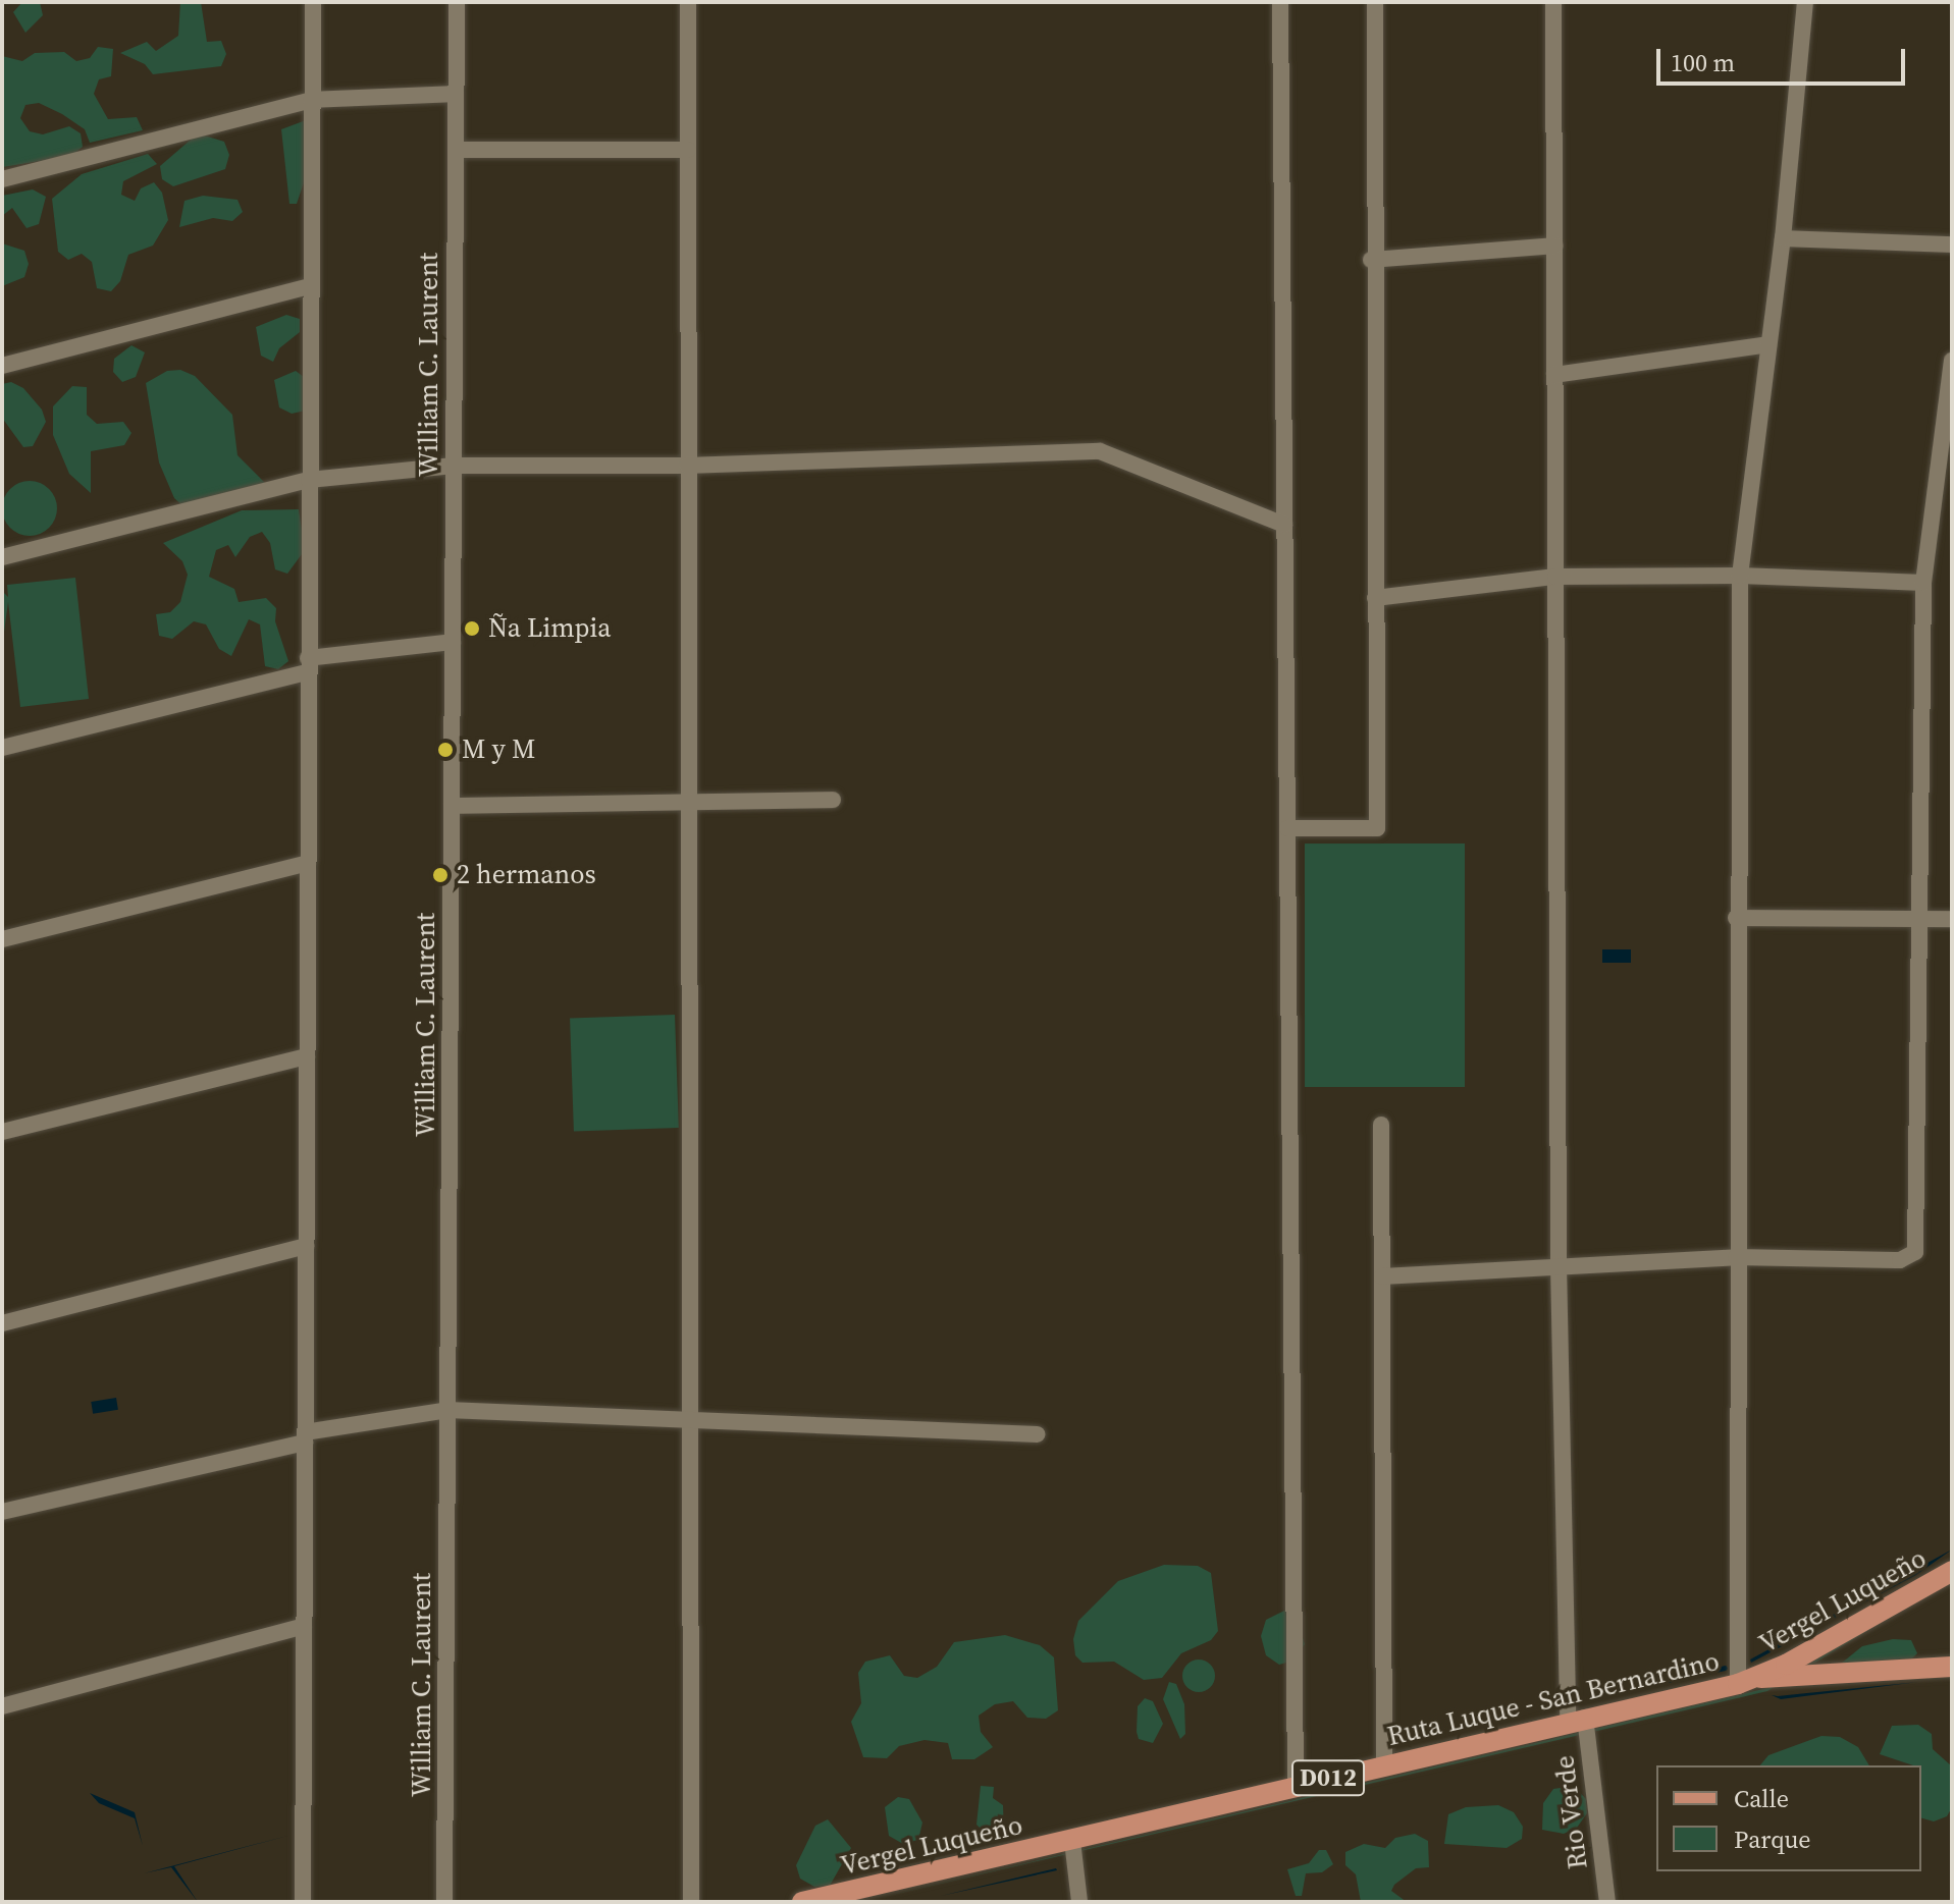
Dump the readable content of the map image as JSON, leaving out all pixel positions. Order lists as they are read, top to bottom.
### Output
{
  "streets": {
    "main road": ["Vergel Luqueño", "Ruta Luque - San Bernardino", "D012"],
    "street": ["William C. Laurent", "Rio Verde"]
  },
  "crossings": [
    ["Vergel Luqueño", "Ruta Luque - San Bernardino"],
    ["Ruta Luque - San Bernardino", "Rio Verde"]
  ],
  "places": ["Ña Limpia", "M y M", "2 hermanos"],
  "legend": ["Calle", "Parque"],
  "scale_bar": "100 m"
}
